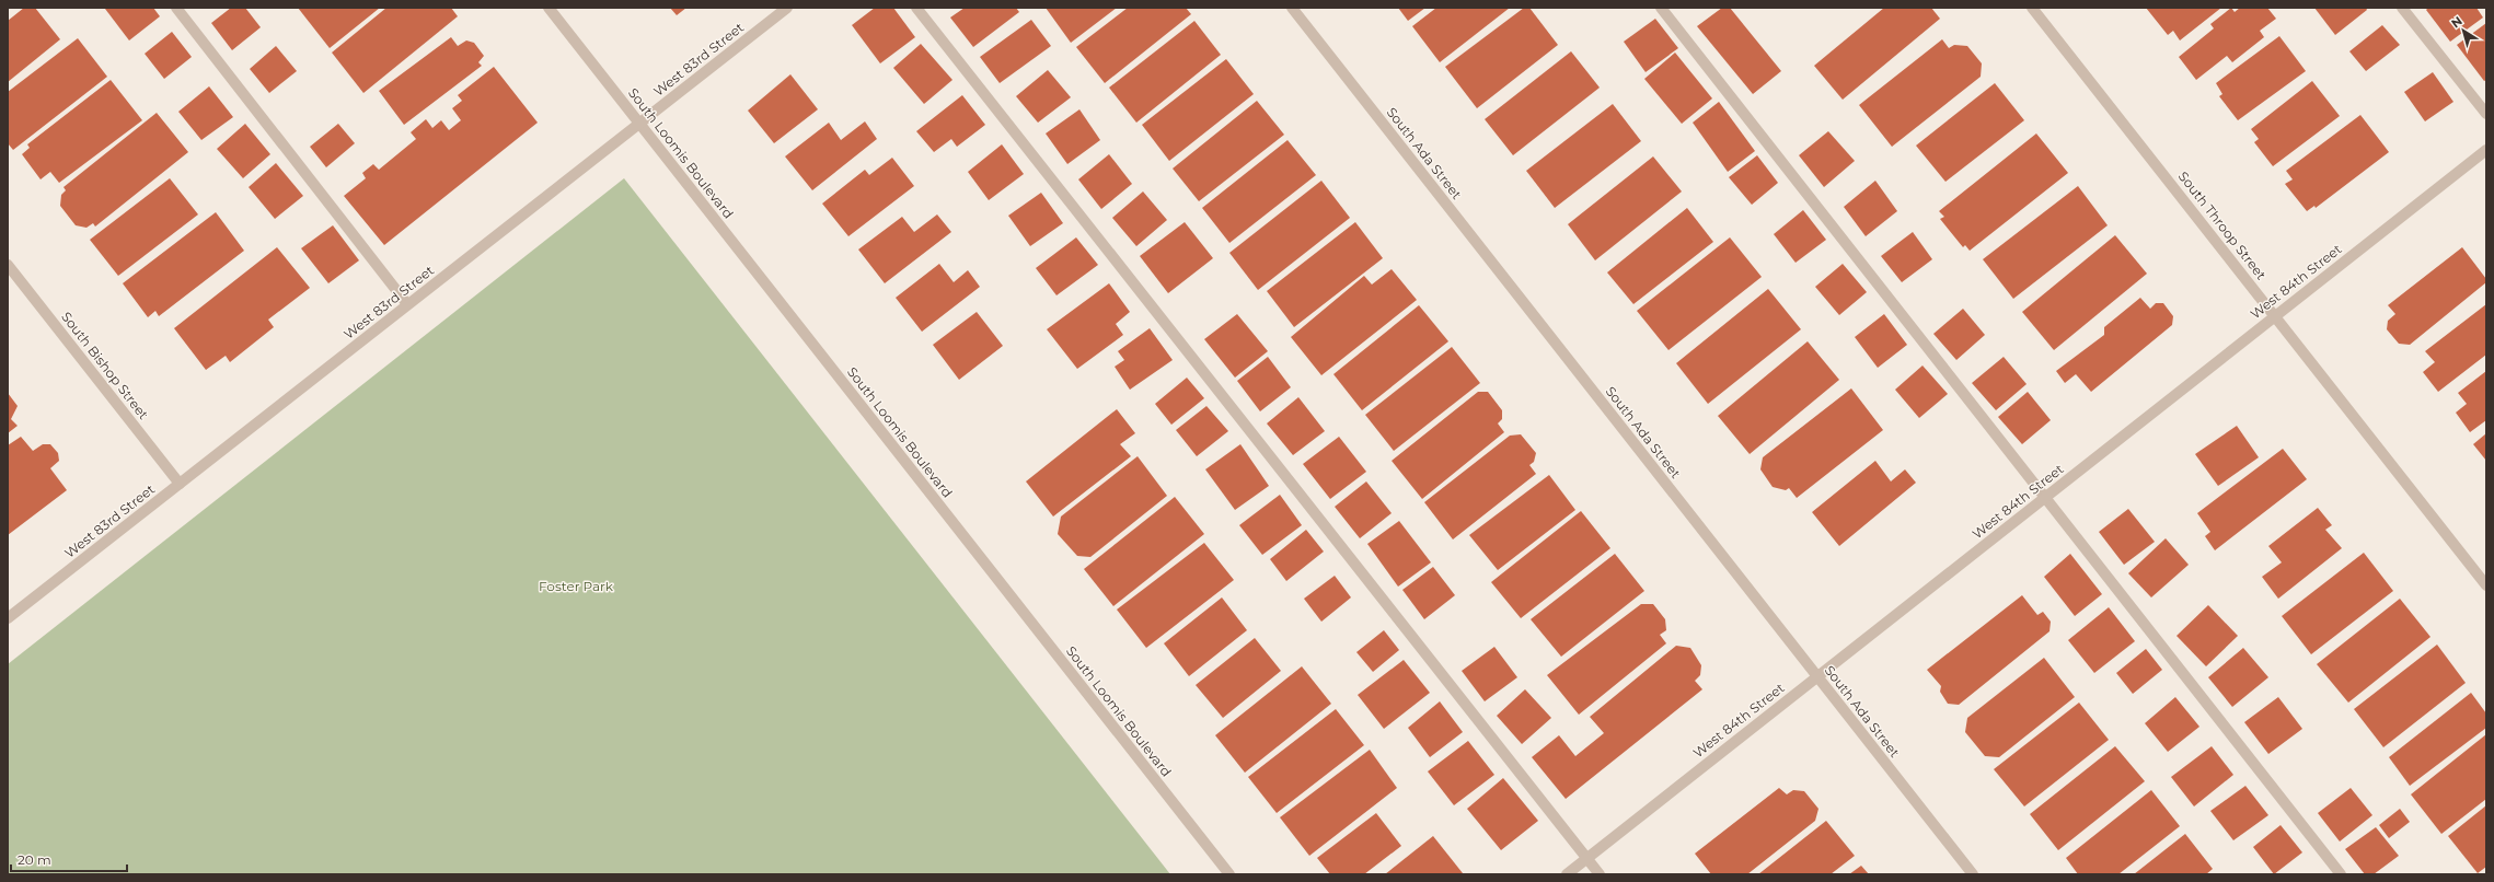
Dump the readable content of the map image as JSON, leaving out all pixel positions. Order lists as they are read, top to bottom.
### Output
{
  "streets": {
    "street": [
      "West 83rd Street",
      "South Loomis Boulevard",
      "South Ada Street",
      "South Throop Street",
      "West 84th Street",
      "South Bishop Street"
    ]
  },
  "crossings": [
    ["West 83rd Street", "South Loomis Boulevard"],
    ["West 83rd Street", "South Bishop Street"],
    ["South Ada Street", "West 84th Street"],
    ["South Throop Street", "West 84th Street"]
  ],
  "parks": ["Foster Park"],
  "scale_bar": "20 m",
  "north": "top left"
}
